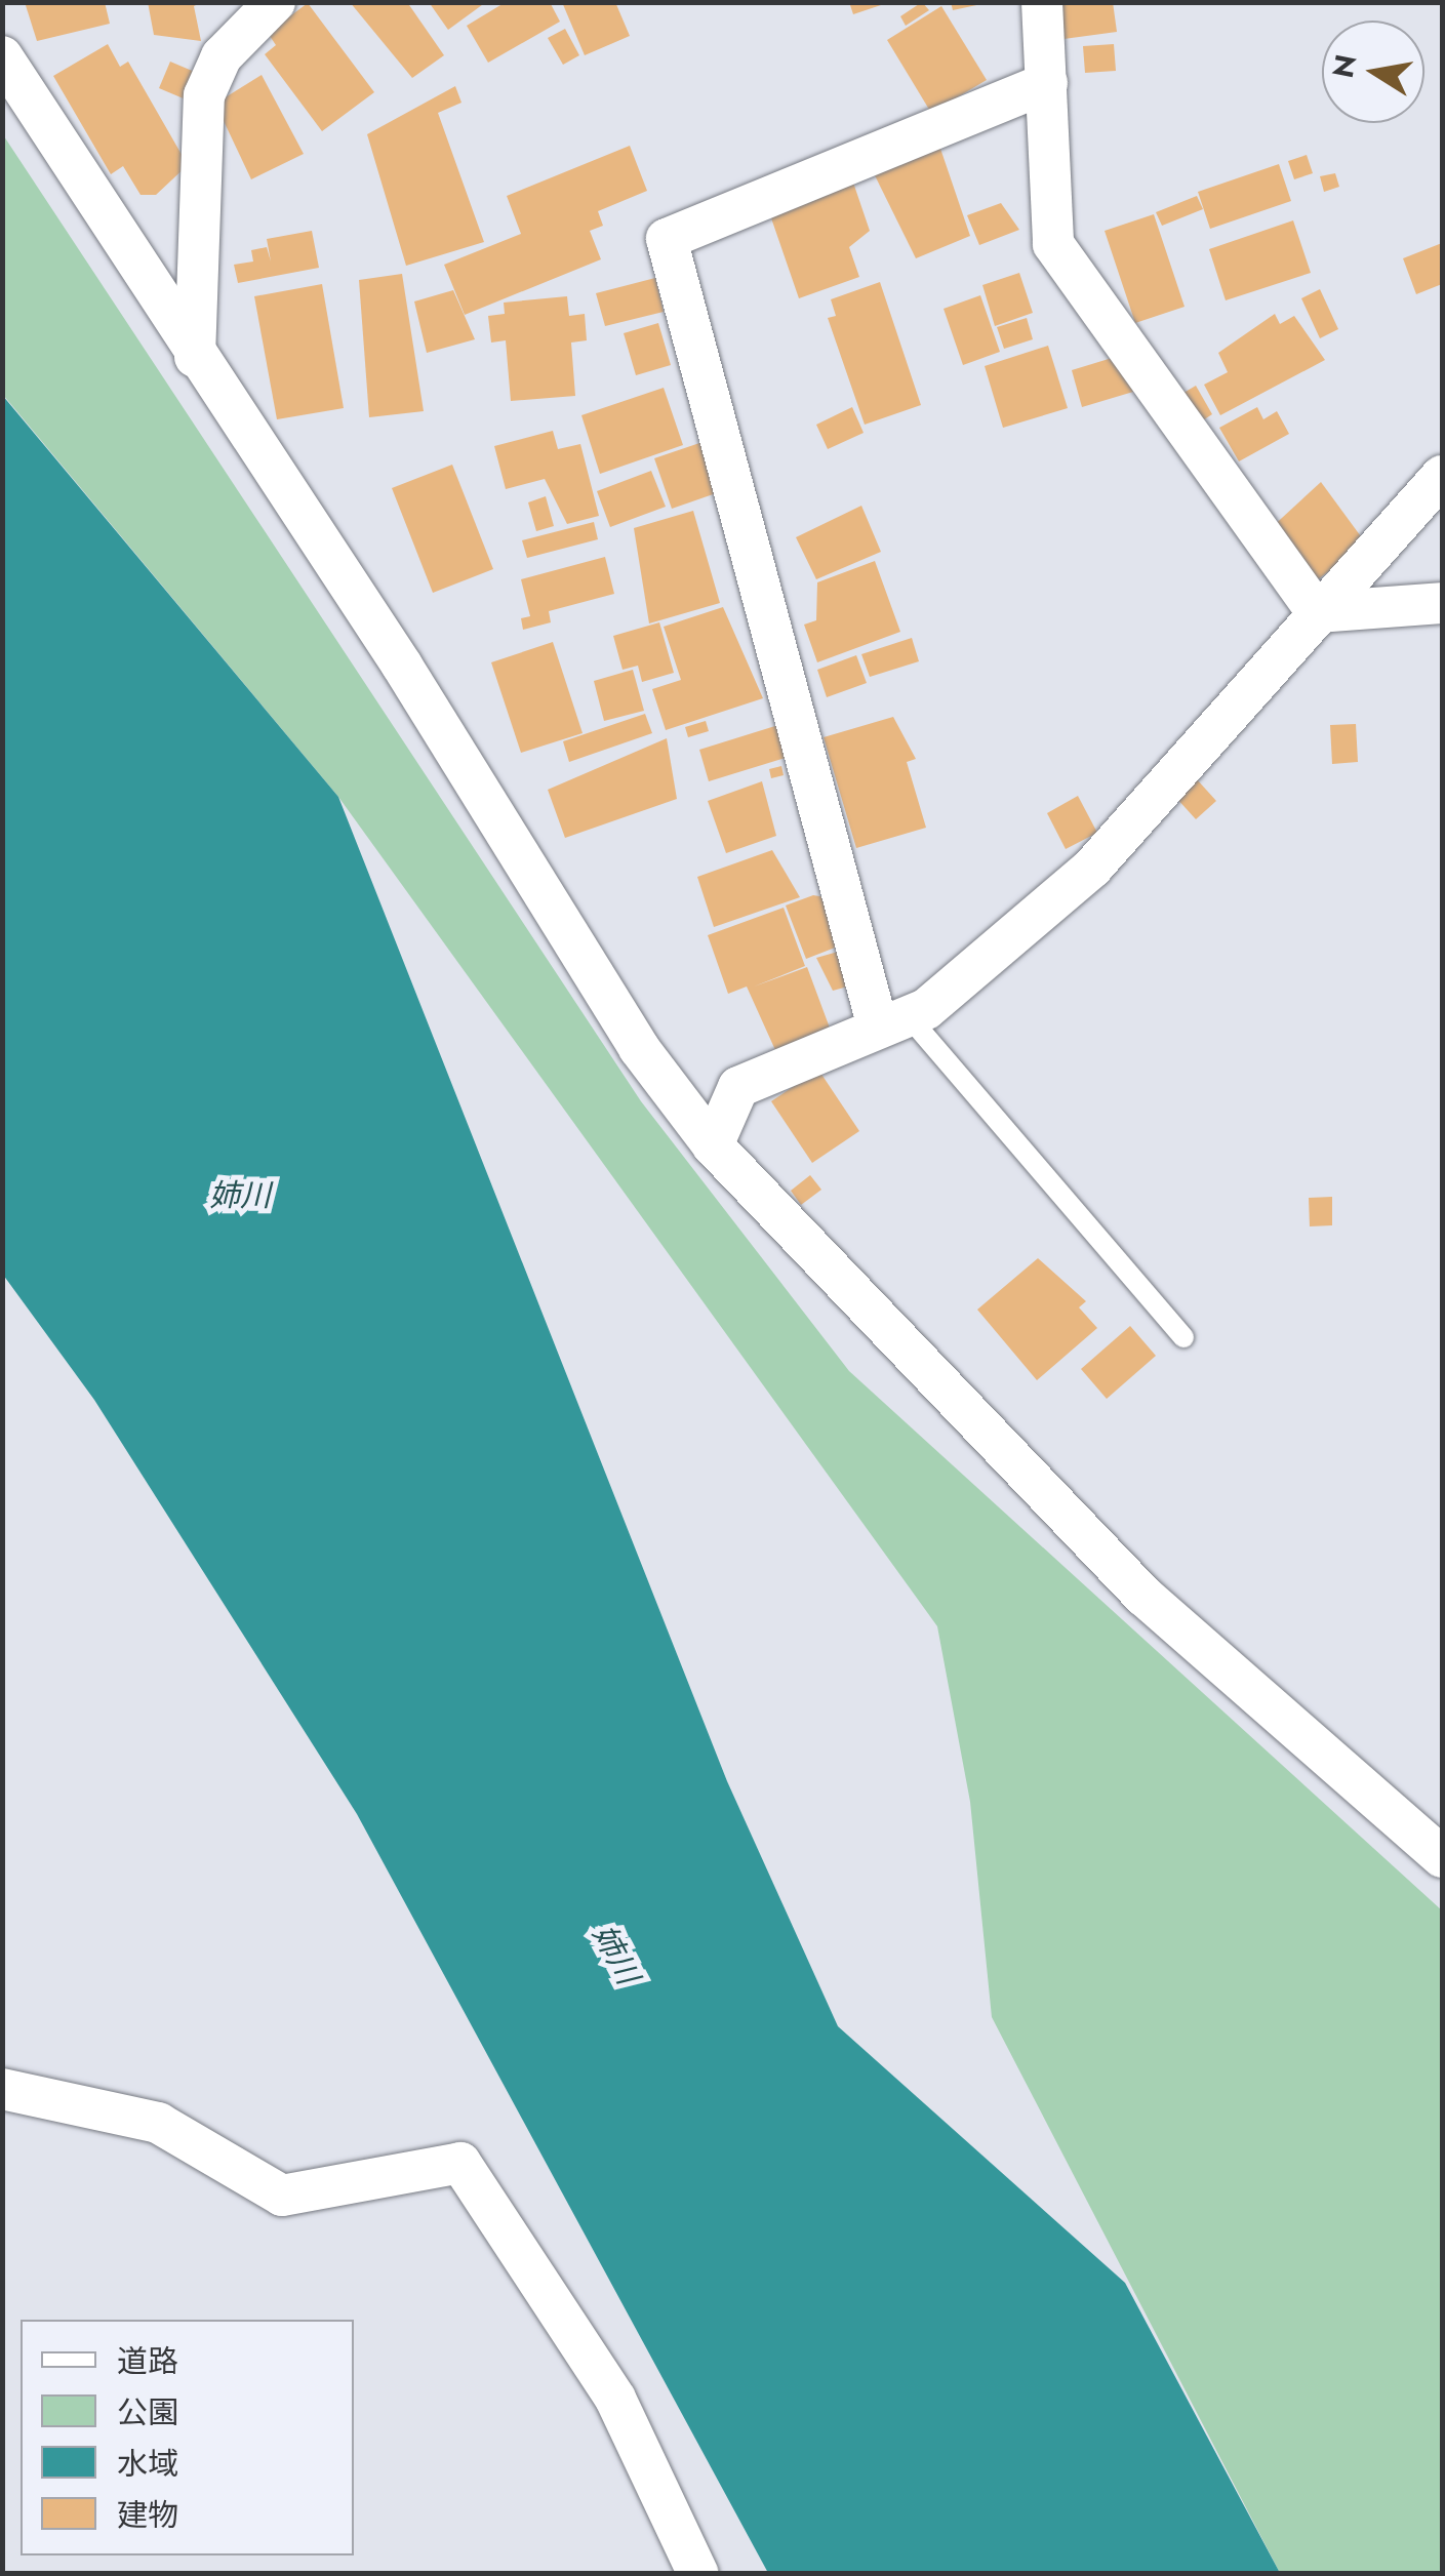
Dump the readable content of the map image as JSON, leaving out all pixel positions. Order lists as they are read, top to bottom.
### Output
{
  "water": ["姉川"],
  "legend": [
    "道路",
    "公園",
    "水域",
    "建物"
  ],
  "north": "left"
}
